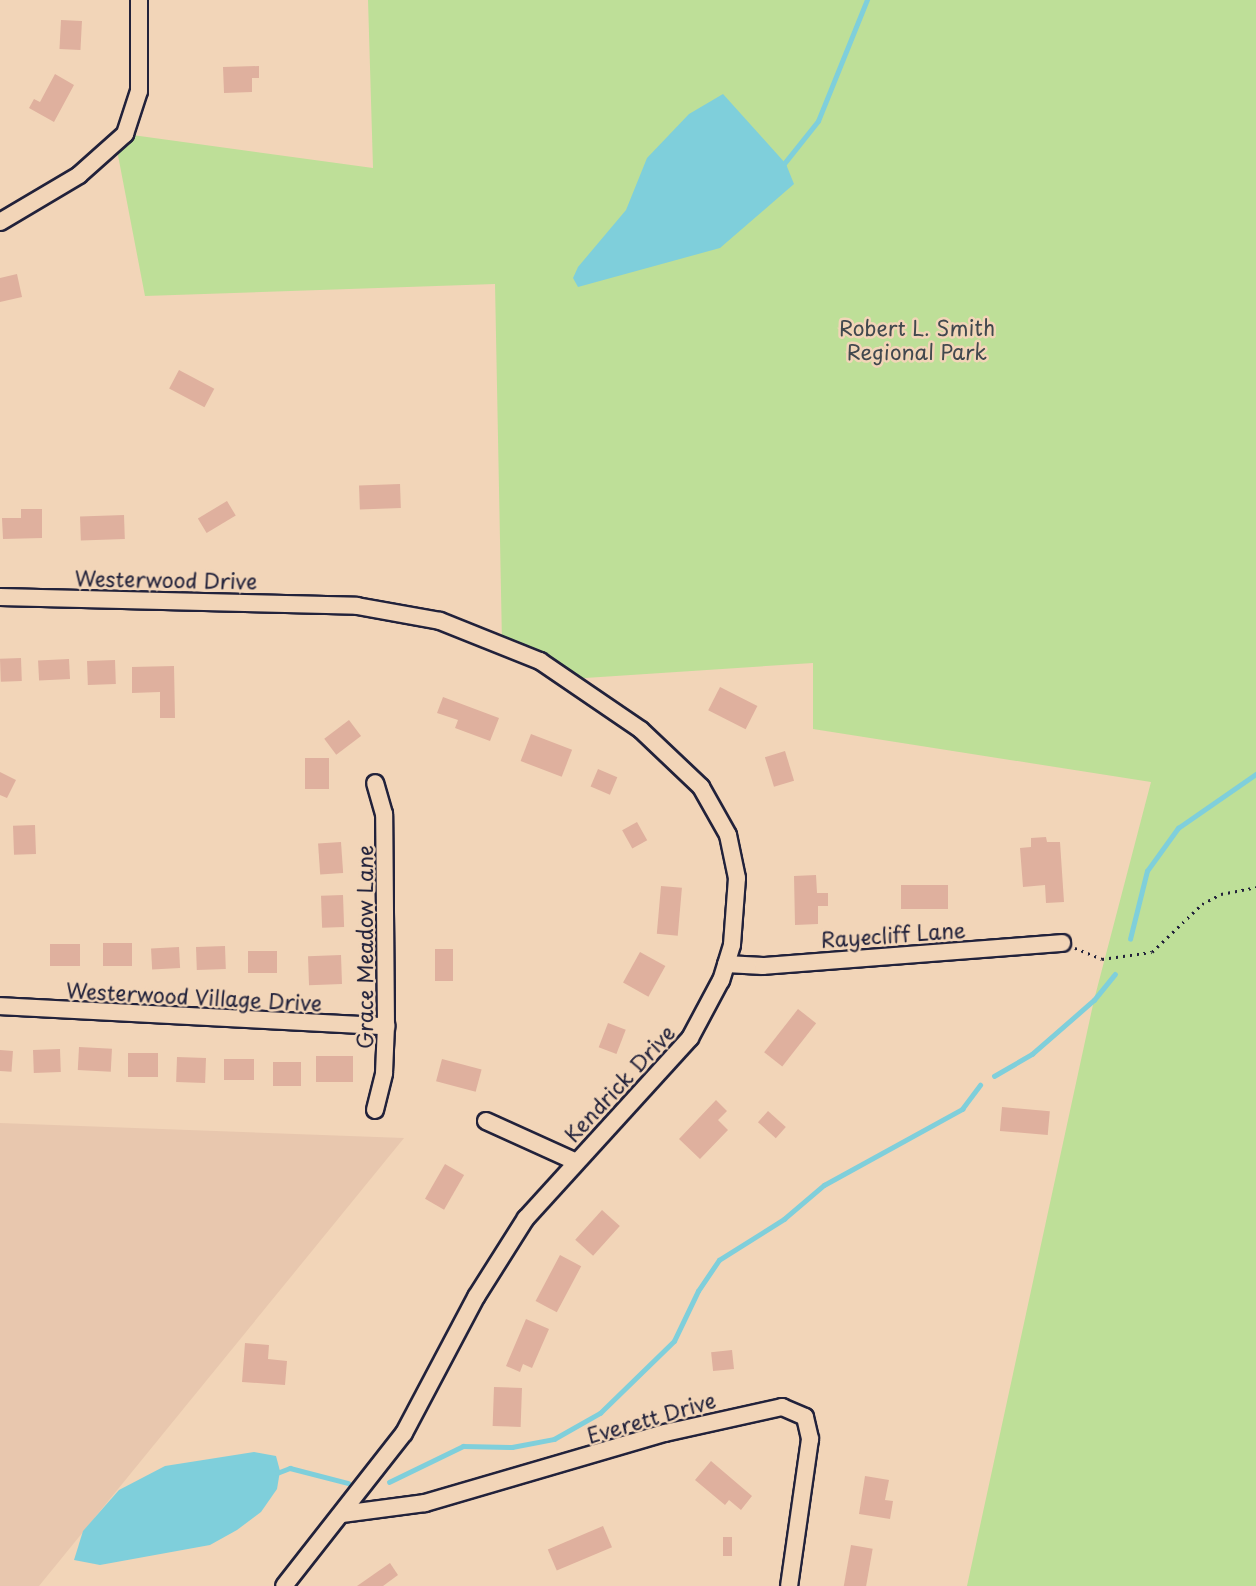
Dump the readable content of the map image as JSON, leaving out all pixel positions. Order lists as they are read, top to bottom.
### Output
{
  "streets": {
    "street": [
      "Westerwood Drive",
      "Rayecliff Lane",
      "Grace Meadow Lane",
      "Westerwood Village Drive",
      "Kendrick Drive",
      "Everett Drive"
    ]
  },
  "crossings": [
    ["Westerwood Drive", "Kendrick Drive"],
    ["Rayecliff Lane", "Kendrick Drive"],
    ["Grace Meadow Lane", "Westerwood Village Drive"],
    ["Kendrick Drive", "Everett Drive"]
  ],
  "parks": ["Robert L. Smith Regional Park"]
}
